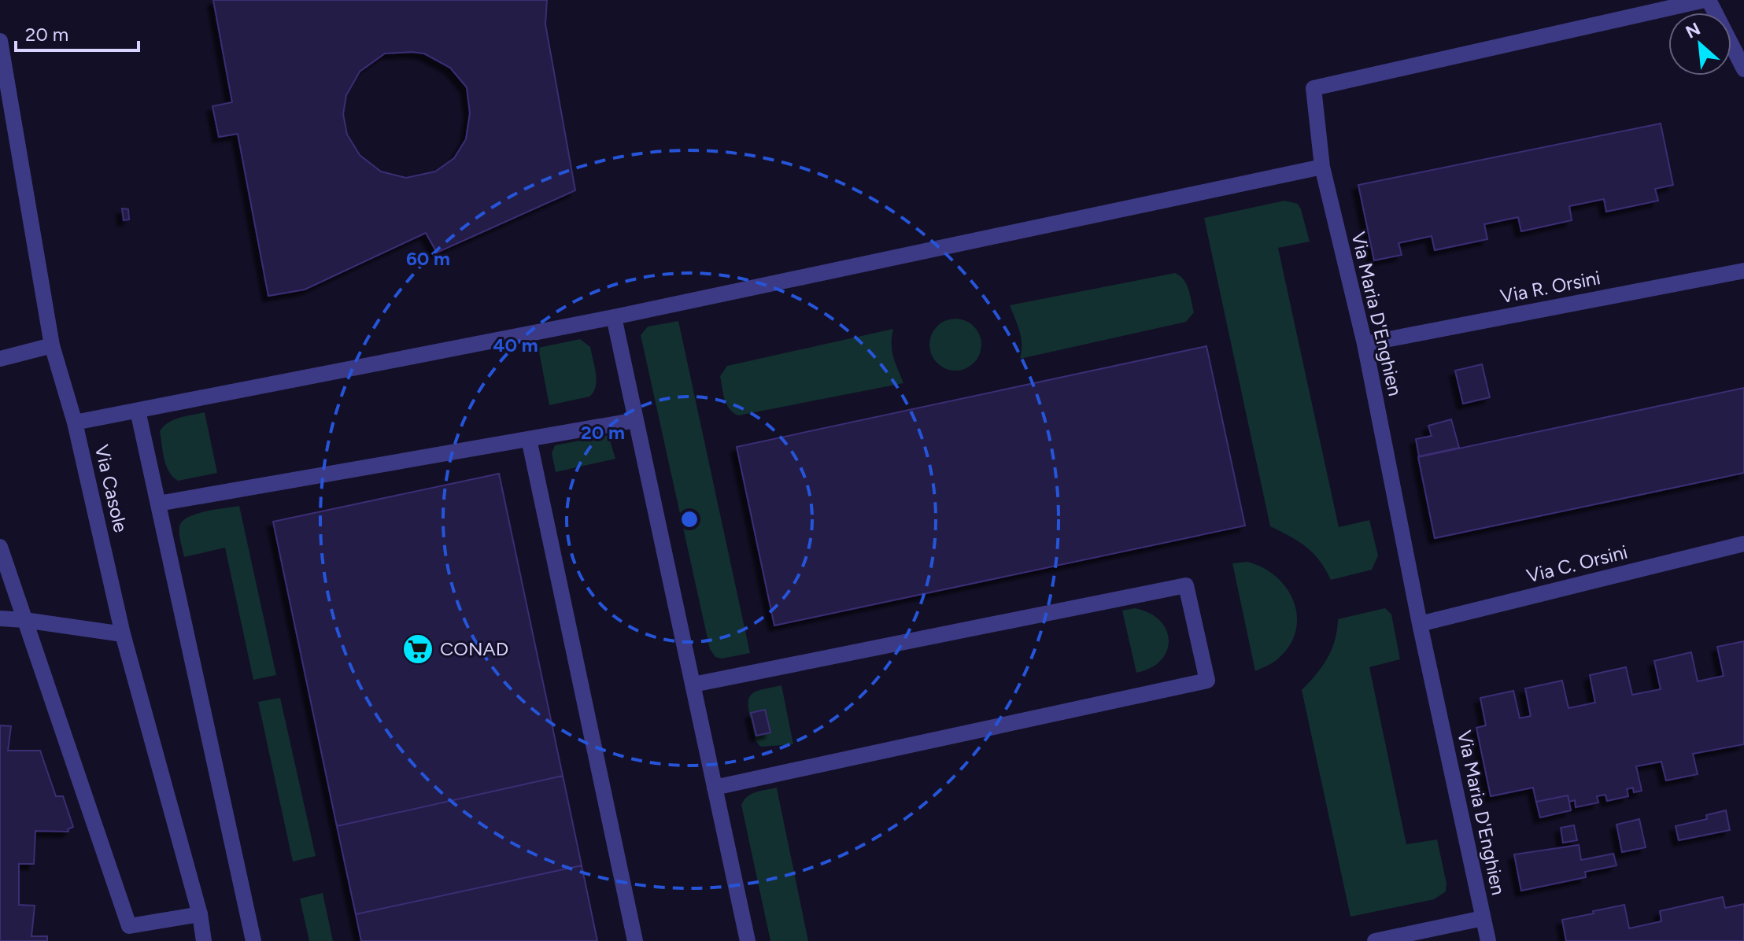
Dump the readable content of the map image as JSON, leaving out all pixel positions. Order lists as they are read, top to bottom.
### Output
{
  "streets": {
    "street": [
      "Via R. Orsini",
      "Via Maria D'Enghien",
      "Via Casole",
      "Via C. Orsini"
    ]
  },
  "crossings": [
    ["Via R. Orsini", "Via Maria D'Enghien"],
    ["Via Maria D'Enghien", "Via C. Orsini"]
  ],
  "places": {
    "supermarket": ["CONAD"]
  },
  "scale_bar": "20 m",
  "north": "top left",
  "rings": ["60 m", "40 m", "20 m"]
}
